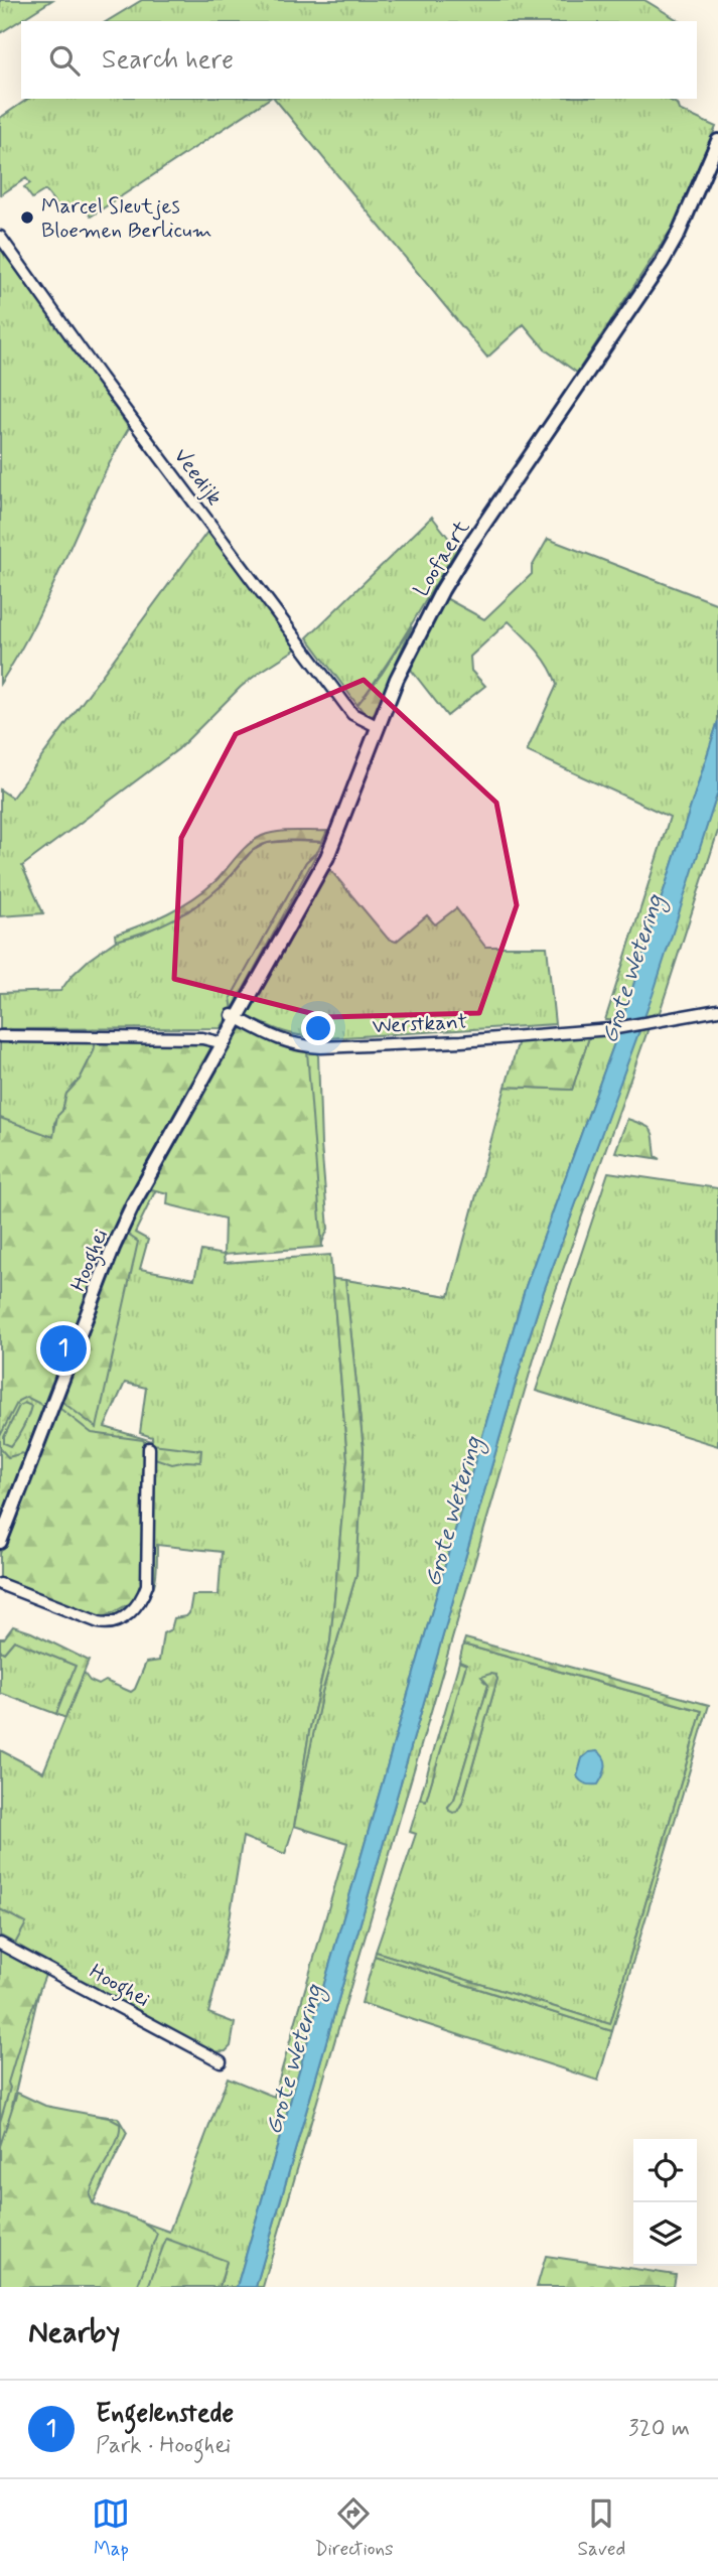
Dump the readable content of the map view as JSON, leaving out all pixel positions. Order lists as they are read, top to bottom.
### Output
{
  "streets": {
    "street": [
      "Veedijk",
      "Loofaert",
      "Werstkant",
      "Hooghei"
    ]
  },
  "crossings": [
    ["Veedijk", "Loofaert"],
    ["Loofaert", "Werstkant"],
    ["Loofaert", "Hooghei"]
  ],
  "water": ["Grote Wetering"],
  "places": ["Marcel Sleutjes Bloemen Berlicum"],
  "page": {
    "search": "Search here",
    "pins": "1",
    "heading": "Nearby",
    "list": [
      {
        "mark": "1",
        "name": "Engelenstede",
        "note": "Park · Hooghei",
        "value": "320 m"
      }
    ],
    "nav": ["Map", "Directions", "Saved"]
  }
}
